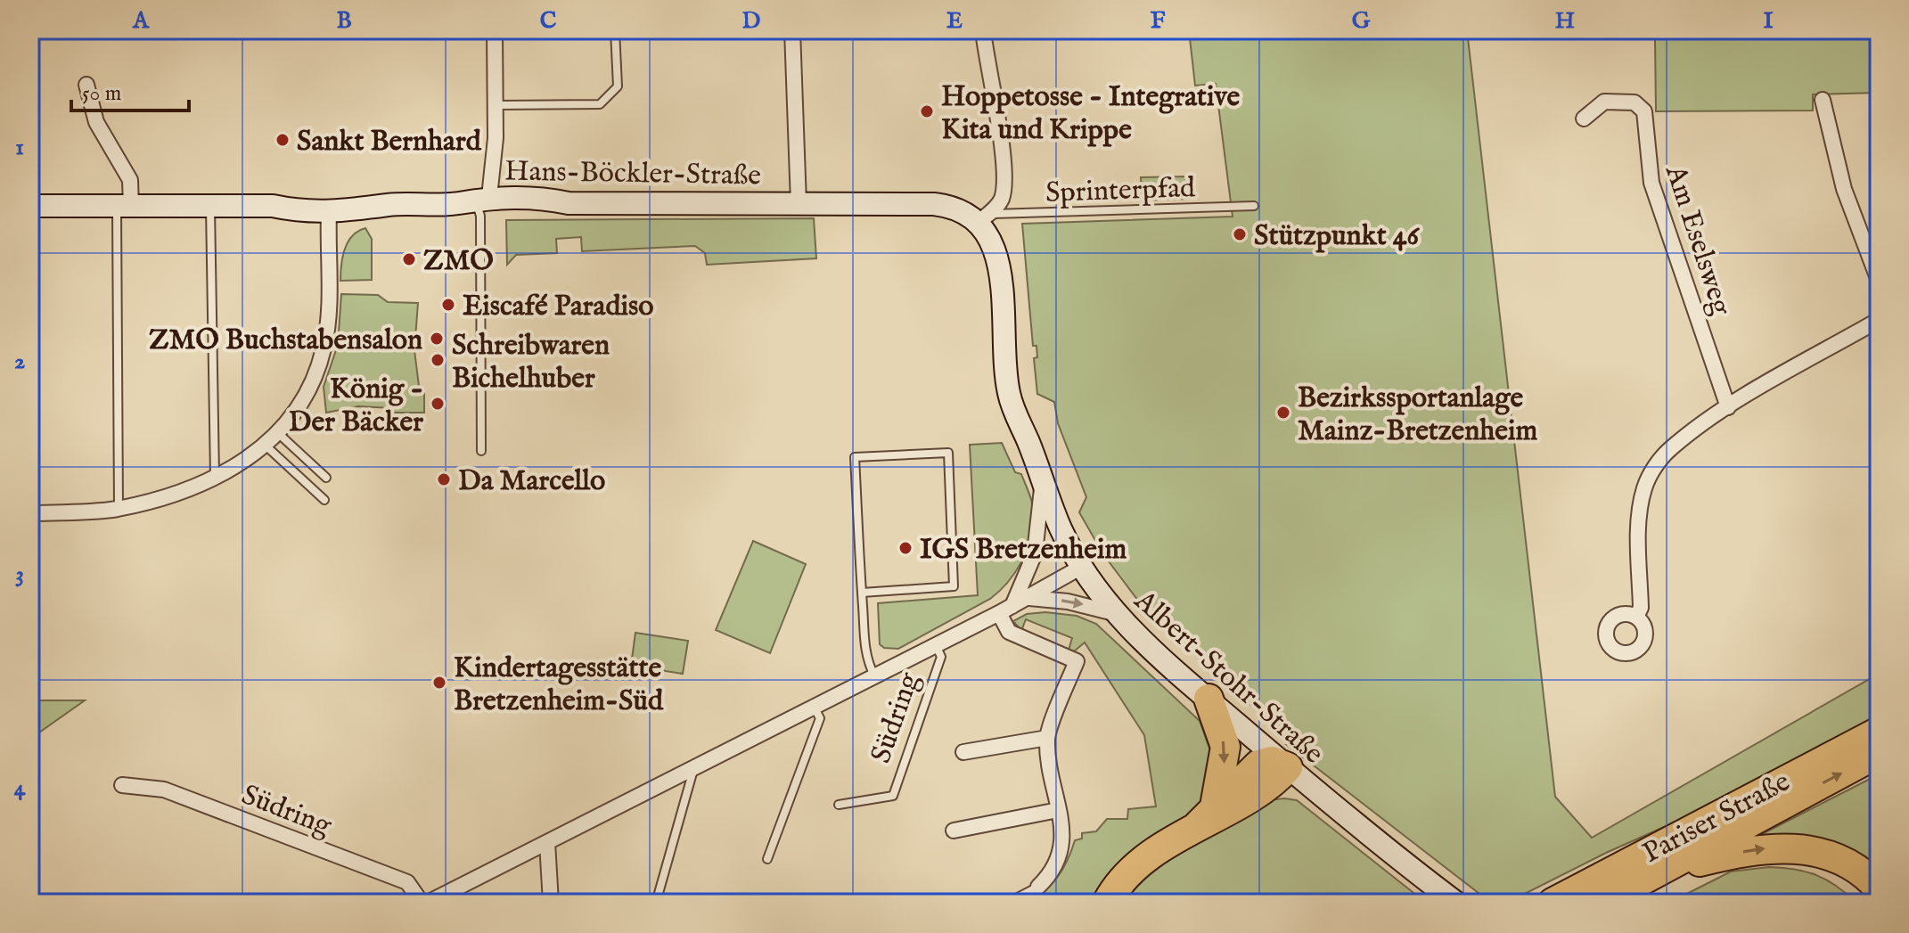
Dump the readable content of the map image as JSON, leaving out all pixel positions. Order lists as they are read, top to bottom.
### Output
{
  "streets": {
    "highway": ["Pariser Straße"],
    "street": [
      "Hans-Böckler-Straße",
      "Am Eselsweg",
      "Albert-Stohr-Straße",
      "Südring"
    ],
    "lane": ["Sprinterpfad"]
  },
  "crossings": [
    ["Hans-Böckler-Straße", "Sprinterpfad"],
    ["Hans-Böckler-Straße", "Albert-Stohr-Straße"],
    ["Sprinterpfad", "Albert-Stohr-Straße"],
    ["Albert-Stohr-Straße", "Südring"]
  ],
  "places": [
    "Hoppetosse - Integrative Kita und Krippe",
    "Sankt Bernhard",
    "Stützpunkt 46",
    "ZMO",
    "Eiscafé Paradiso",
    "ZMO Buchstabensalon",
    "Schreibwaren Bichelhuber",
    "König - Der Bäcker",
    "Bezirkssportanlage Mainz-Bretzenheim",
    "Da Marcello",
    "IGS Bretzenheim",
    "Kindertagesstätte Bretzenheim-Süd"
  ],
  "scale_bar": "50 m",
  "grid": {
    "columns": [
      "A",
      "B",
      "C",
      "D",
      "E",
      "F",
      "G",
      "H",
      "I"
    ],
    "rows": [
      "1",
      "2",
      "3",
      "4"
    ]
  }
}
